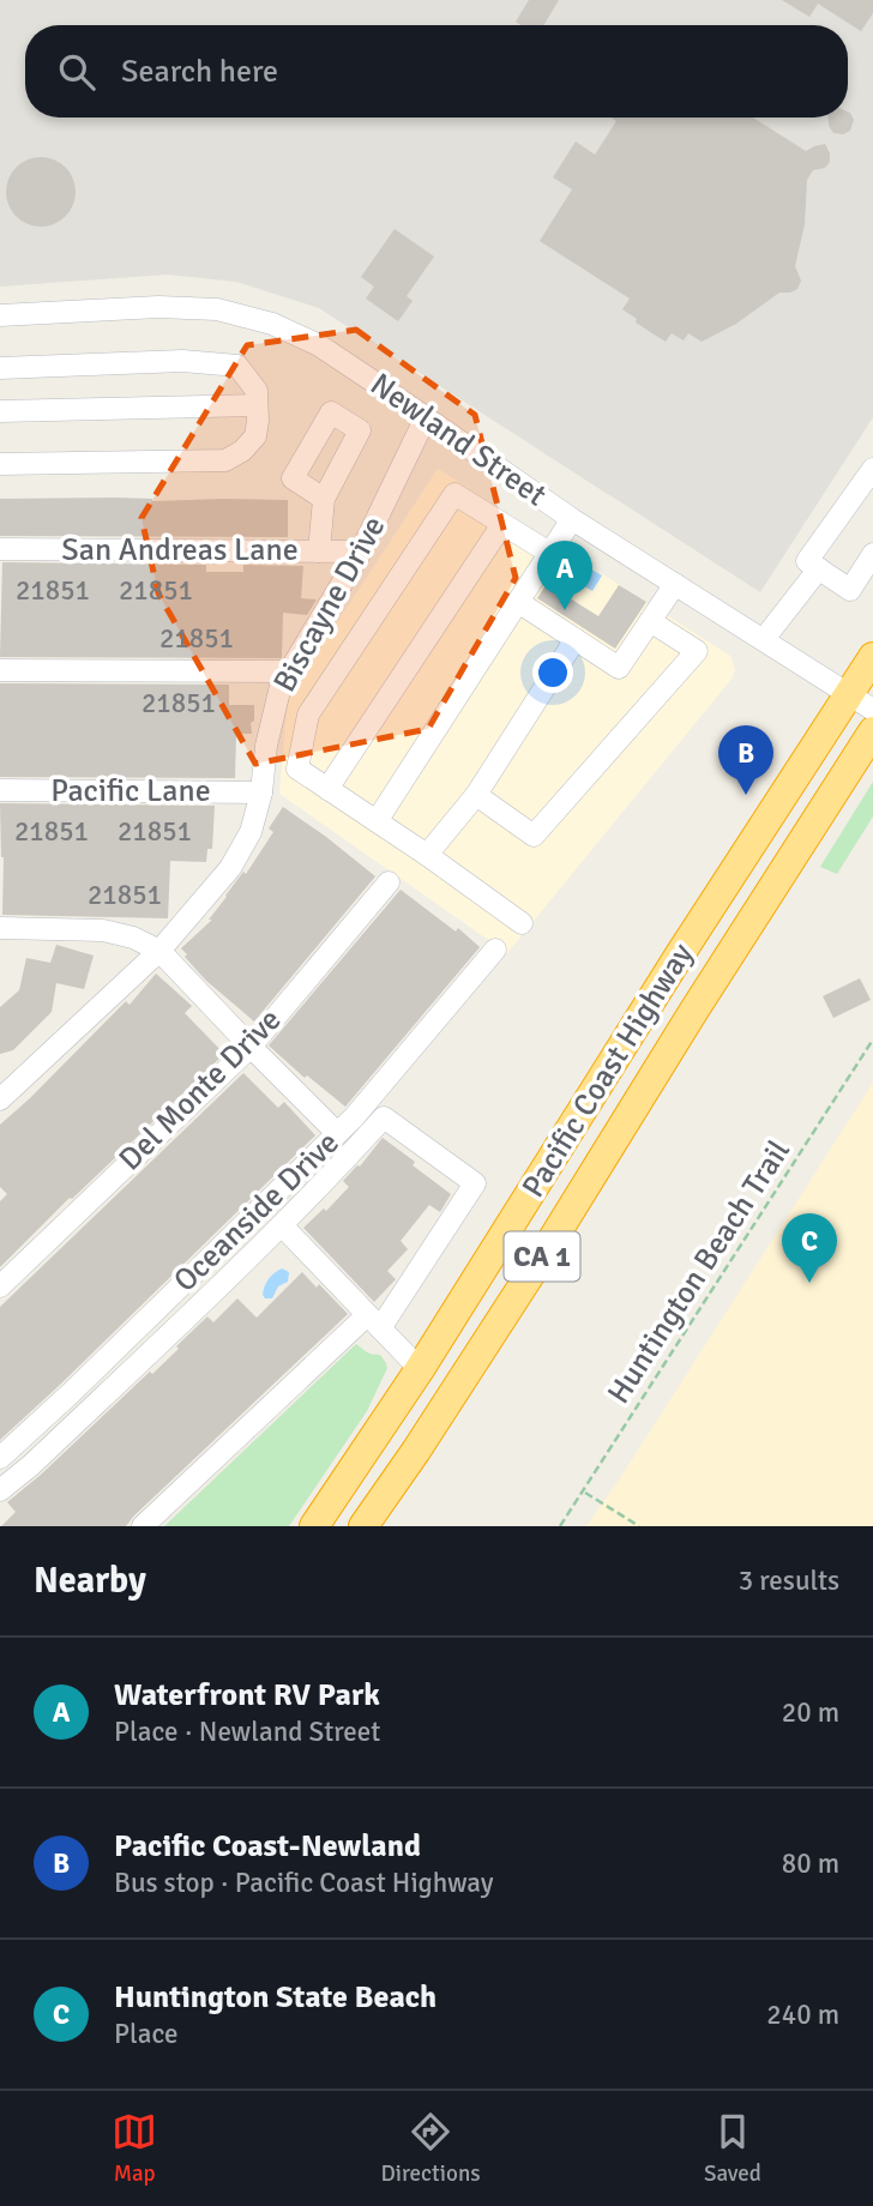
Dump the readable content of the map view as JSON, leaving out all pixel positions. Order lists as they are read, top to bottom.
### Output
{
  "streets": {
    "highway": ["Pacific Coast Highway", "CA 1"],
    "street": [
      "Newland Street",
      "San Andreas Lane",
      "Biscayne Drive",
      "Pacific Lane",
      "Del Monte Drive",
      "Oceanside Drive"
    ],
    "path": ["Huntington Beach Trail"]
  },
  "crossings": [
    ["Newland Street", "Biscayne Drive"],
    ["Newland Street", "Pacific Coast Highway"],
    ["San Andreas Lane", "Biscayne Drive"],
    ["Biscayne Drive", "Pacific Lane"]
  ],
  "house_numbers": [
    "21851",
    "21851",
    "21851",
    "21851",
    "21851",
    "21851",
    "21851"
  ],
  "page": {
    "search": "Search here",
    "pins": ["A", "B", "C"],
    "heading": ["Nearby", "3 results"],
    "list": [
      {
        "mark": "A",
        "name": "Waterfront RV Park",
        "note": "Place · Newland Street",
        "value": "20 m"
      },
      {
        "mark": "B",
        "name": "Pacific Coast-Newland",
        "note": "Bus stop · Pacific Coast Highway",
        "value": "80 m"
      },
      {
        "mark": "C",
        "name": "Huntington State Beach",
        "note": "Place",
        "value": "240 m"
      }
    ],
    "nav": ["Map", "Directions", "Saved"]
  }
}
